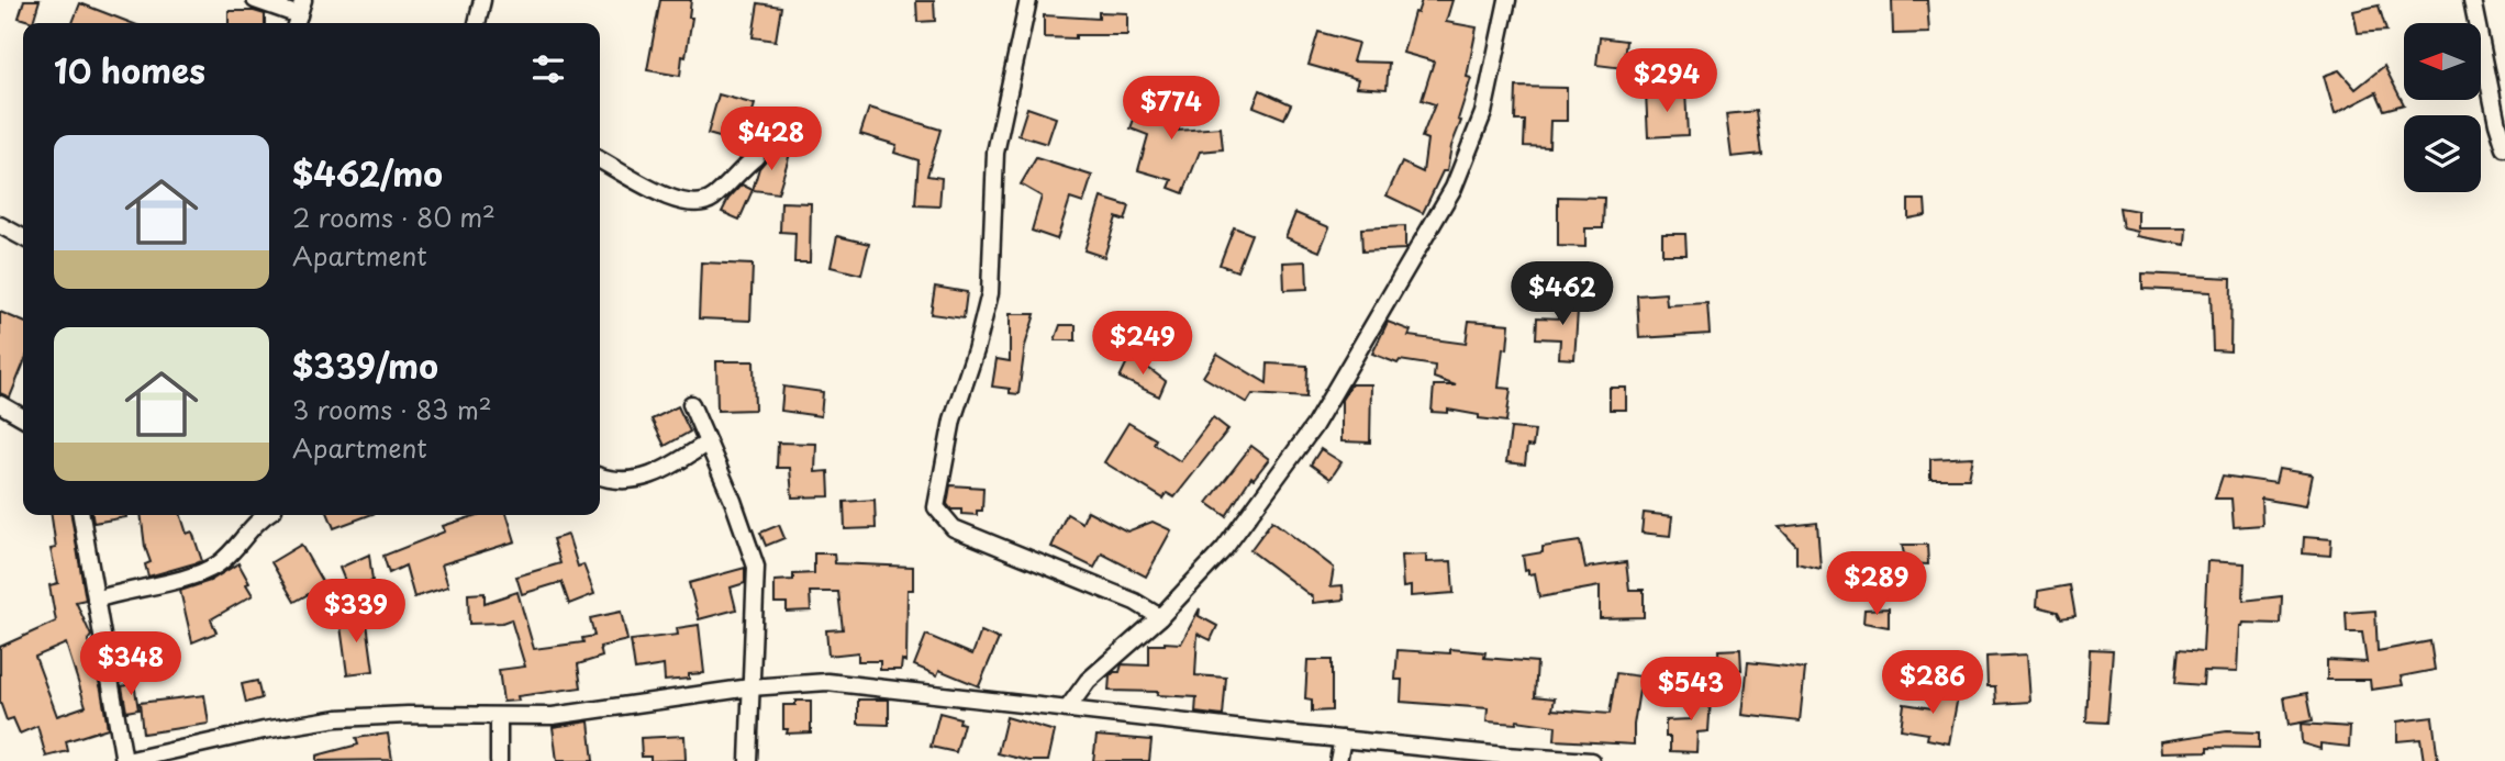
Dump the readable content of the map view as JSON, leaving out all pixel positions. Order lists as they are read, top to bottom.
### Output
{
  "north": "left",
  "page": {
    "heading": "10 homes",
    "price": [
      "$294",
      "$774",
      "$428",
      "$462",
      "$249",
      "$289",
      "$339",
      "$348",
      "$286",
      "$543"
    ],
    "list": [
      {
        "name": "$462/mo",
        "note": "2 rooms · 80 m² · Apartment"
      },
      {
        "name": "$339/mo",
        "note": "3 rooms · 83 m² · Apartment"
      }
    ]
  }
}
